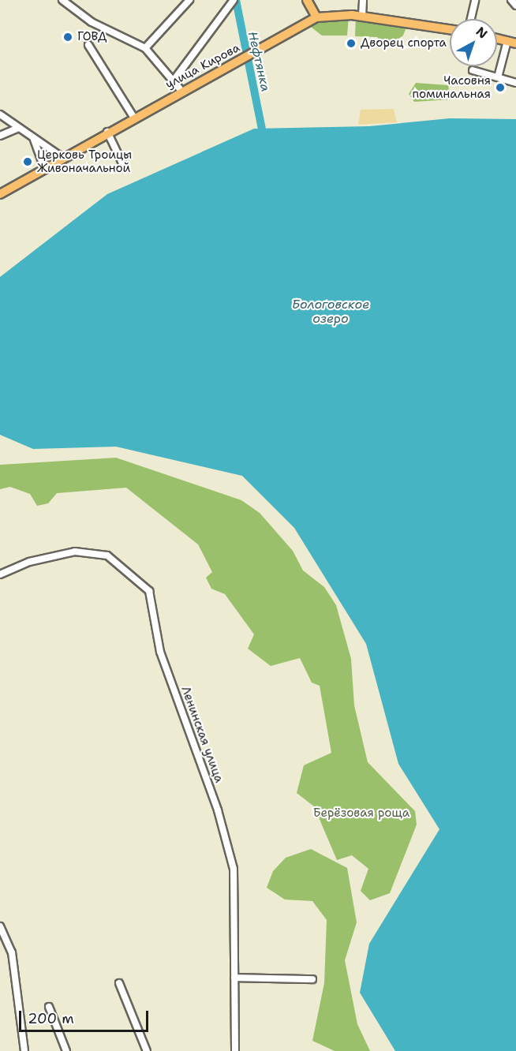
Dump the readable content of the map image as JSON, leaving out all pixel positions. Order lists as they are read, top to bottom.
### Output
{
  "streets": {
    "main road": ["улица Кирова"],
    "street": ["Ленинская улица"]
  },
  "water": ["Нефтянка", "Бологовское озеро"],
  "parks": ["Берёзовая роща"],
  "places": [
    "ГОВД",
    "Дворец спорта",
    "Часовня поминальная",
    "Церковь Троицы Живоначальной"
  ],
  "scale_bar": "200 m",
  "north": "top right"
}
